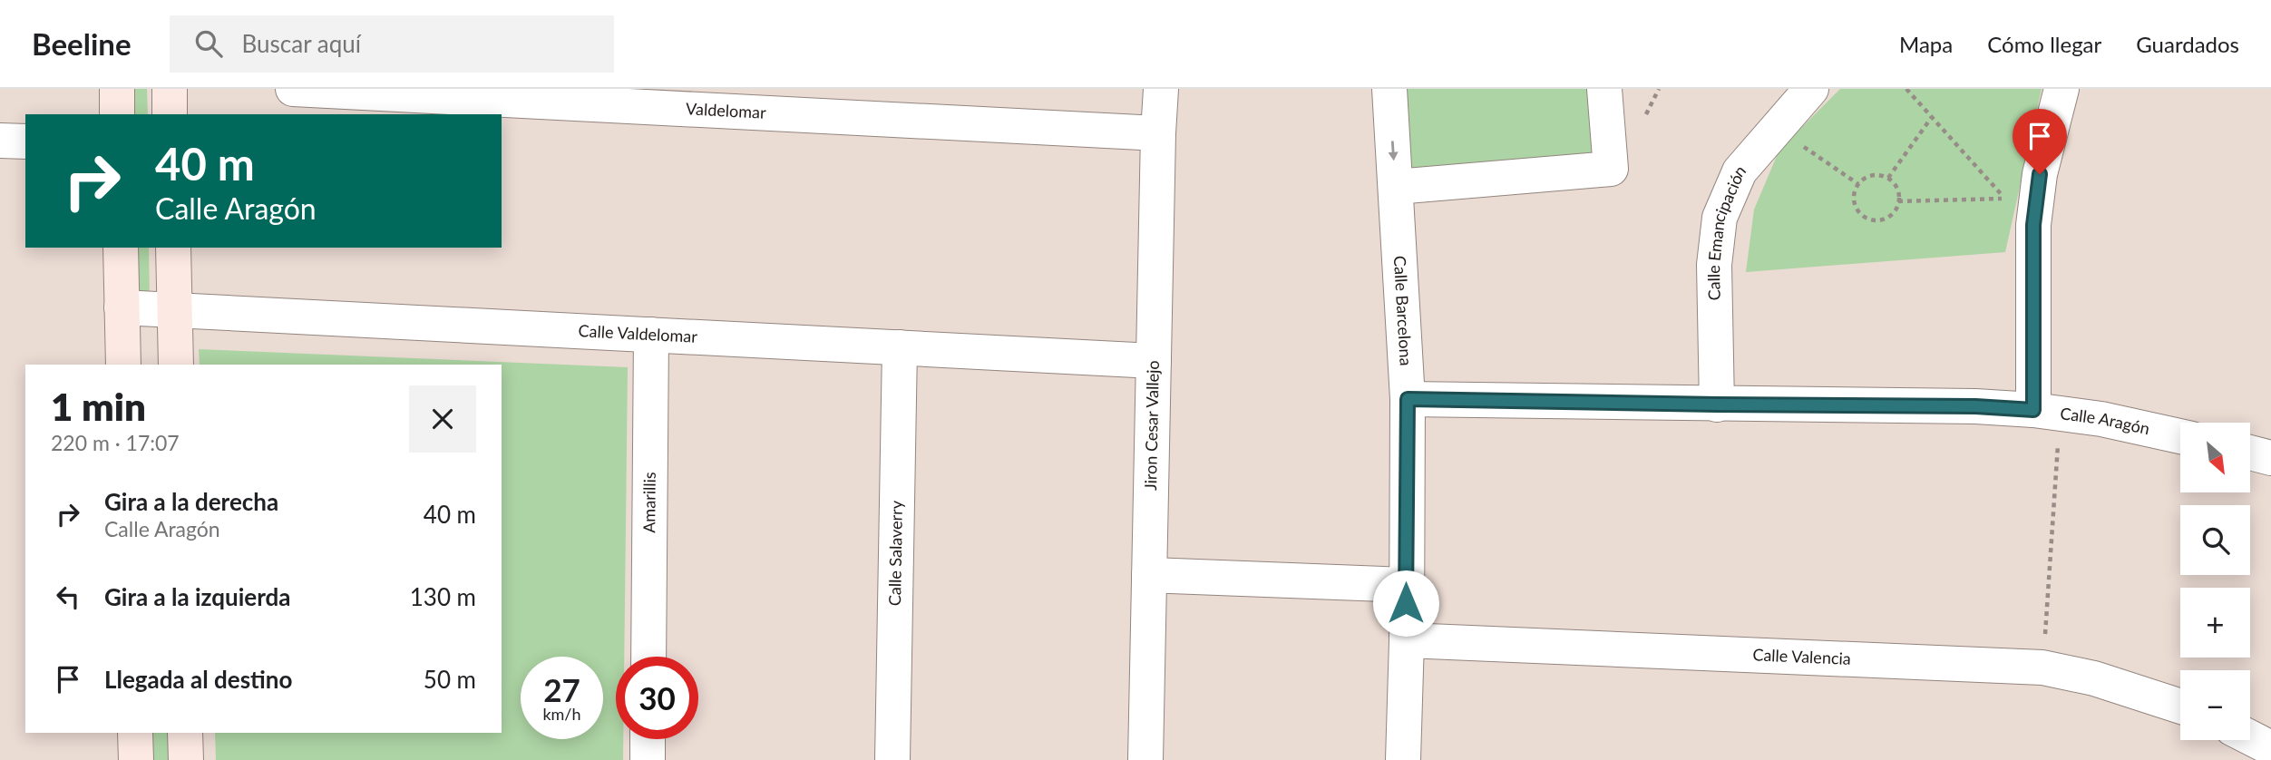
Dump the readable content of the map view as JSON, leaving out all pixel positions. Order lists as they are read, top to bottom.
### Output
{
  "streets": {
    "street": [
      "Valdelomar",
      "Calle Emancipación",
      "Calle Barcelona",
      "Calle Valdelomar",
      "Calle Aragón",
      "Jiron Cesar Vallejo",
      "Amarillis",
      "Calle Salaverry",
      "Calle Valencia"
    ]
  },
  "crossings": [
    ["Valdelomar", "Jiron Cesar Vallejo"],
    ["Calle Emancipación", "Calle Aragón"],
    ["Calle Barcelona", "Calle Aragón"],
    ["Calle Barcelona", "Calle Valencia"],
    ["Calle Valdelomar", "Jiron Cesar Vallejo"],
    ["Calle Valdelomar", "Amarillis"],
    ["Calle Valdelomar", "Calle Salaverry"]
  ],
  "north": "bottom right",
  "page": {
    "header": "Beeline",
    "search": "Buscar aquí",
    "nav": ["Mapa", "Cómo llegar", "Guardados"],
    "turn": ["40 m", "Calle Aragón"],
    "heading": ["1 min", "220 m · 17:07"],
    "map_buttons": ["+", "−"],
    "list": [
      {
        "name": "Gira a la derecha",
        "note": "Calle Aragón",
        "value": "40 m"
      },
      {
        "name": "Gira a la izquierda",
        "value": "130 m"
      },
      {
        "name": "Llegada al destino",
        "value": "50 m"
      }
    ],
    "speed": "27 km/h",
    "limit": "30"
  }
}
